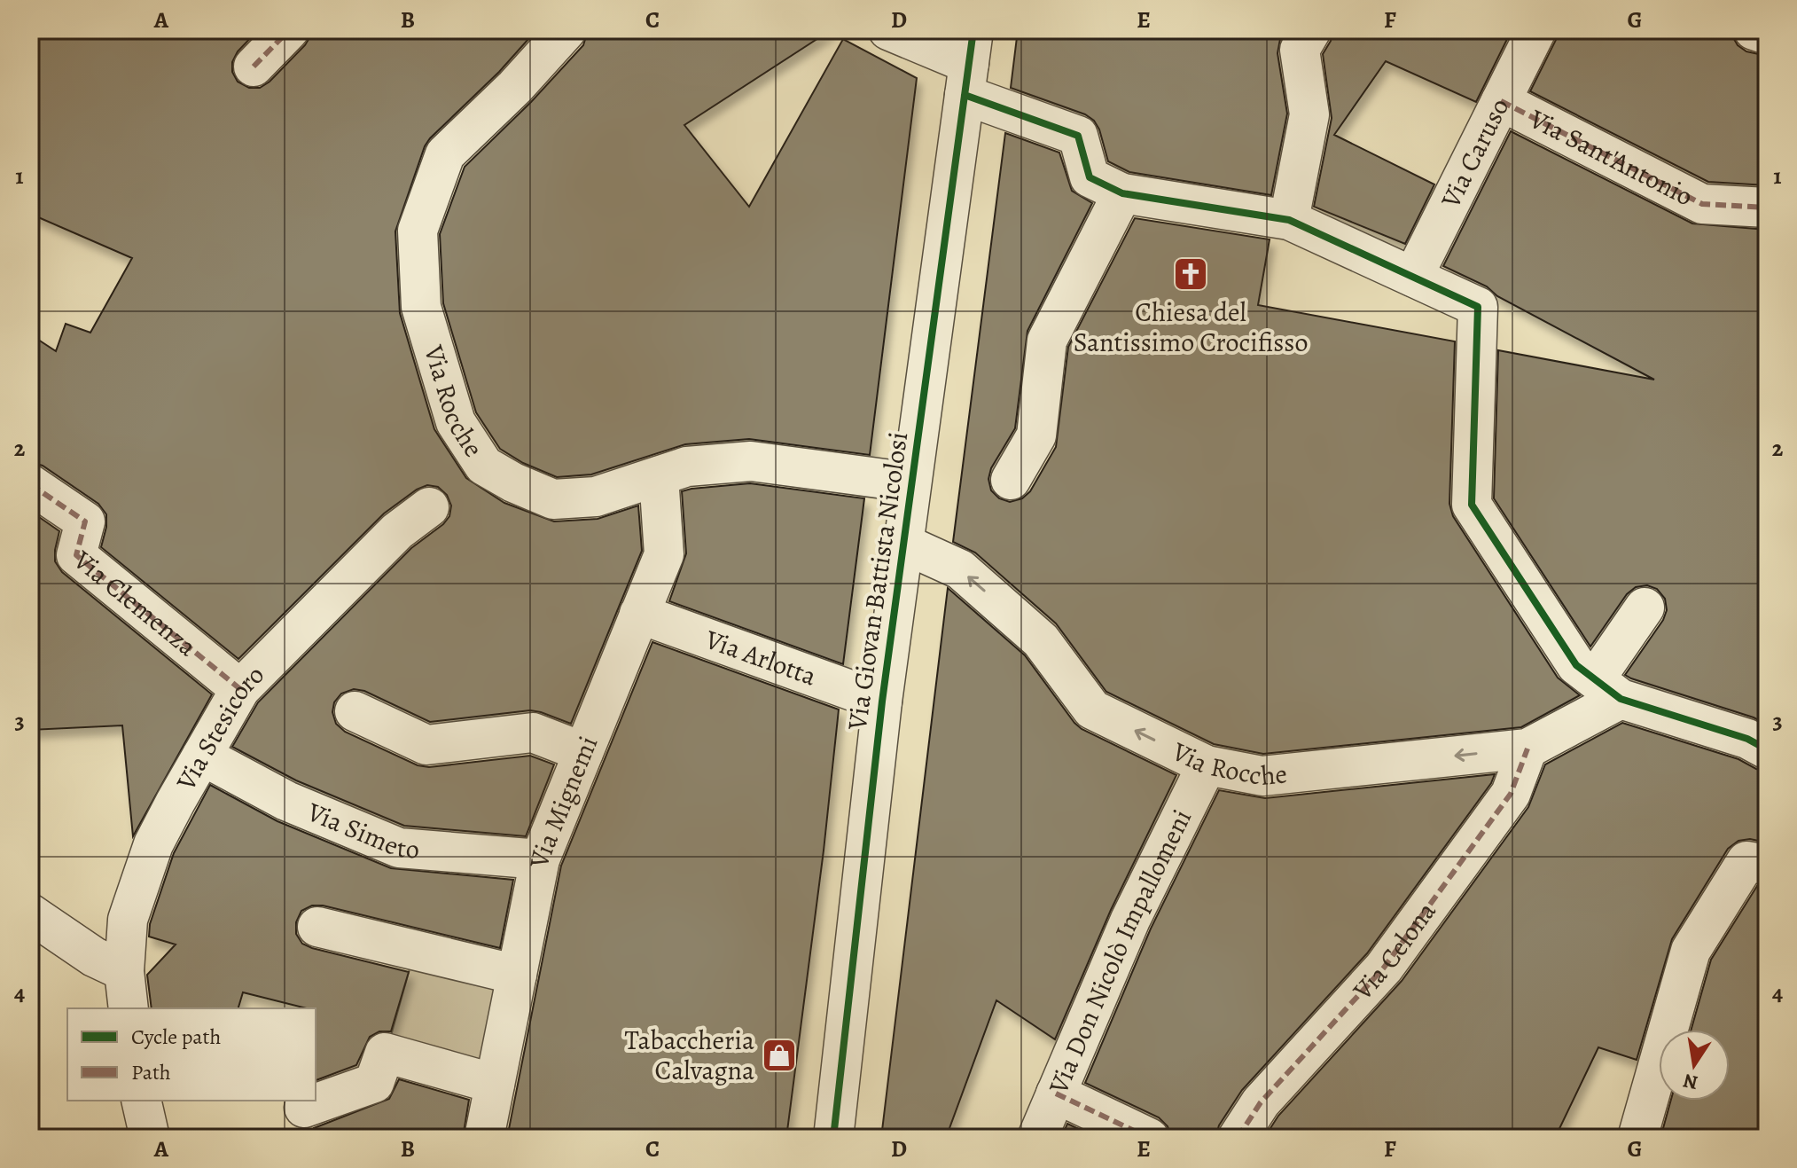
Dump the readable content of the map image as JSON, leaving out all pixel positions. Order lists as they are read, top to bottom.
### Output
{
  "streets": {
    "street": [
      "Via Caruso",
      "Via Sant'Antonio",
      "Via Rocche",
      "Via Giovan Battista Nicolosi",
      "Via Clemenza",
      "Via Arlotta",
      "Via Stesicoro",
      "Via Mignemi",
      "Via Simeto",
      "Via Celona",
      "Via Don Nicolò Impallomeni"
    ]
  },
  "crossings": [
    ["Via Caruso", "Via Sant'Antonio"],
    ["Via Rocche", "Via Giovan Battista Nicolosi"],
    ["Via Rocche", "Via Mignemi"],
    ["Via Rocche", "Via Celona"],
    ["Via Rocche", "Via Don Nicolò Impallomeni"],
    ["Via Giovan Battista Nicolosi", "Via Arlotta"],
    ["Via Clemenza", "Via Stesicoro"],
    ["Via Arlotta", "Via Mignemi"],
    ["Via Stesicoro", "Via Simeto"],
    ["Via Mignemi", "Via Simeto"]
  ],
  "one_way": ["Via Rocche"],
  "places": {
    "church": ["Chiesa del Santissimo Crocifisso"],
    "shop": ["Tabaccheria Calvagna"]
  },
  "legend": ["Cycle path", "Path"],
  "north": "bottom",
  "grid": {
    "columns": [
      "A",
      "B",
      "C",
      "D",
      "E",
      "F",
      "G"
    ],
    "rows": [
      "1",
      "2",
      "3",
      "4"
    ]
  }
}
